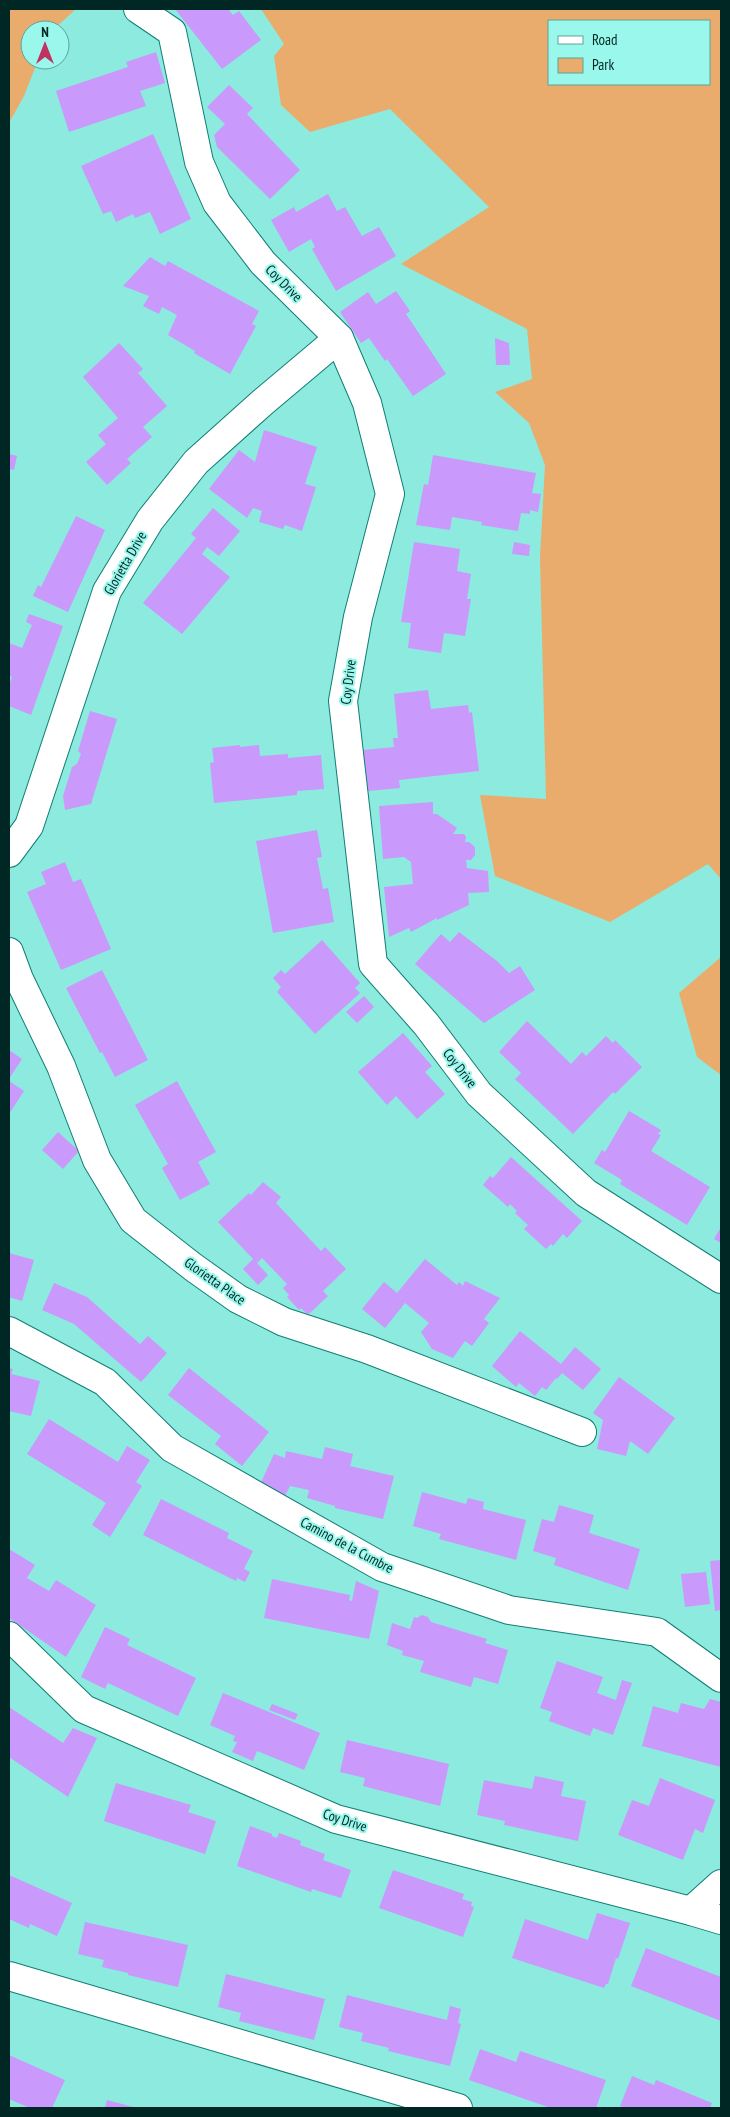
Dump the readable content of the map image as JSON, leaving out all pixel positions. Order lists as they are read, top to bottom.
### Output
{
  "streets": {
    "street": [
      "Coy Drive",
      "Glorietta Drive",
      "Glorietta Place",
      "Camino de la Cumbre"
    ]
  },
  "crossings": [
    ["Coy Drive", "Glorietta Drive"]
  ],
  "legend": ["Road", "Park"],
  "north": "top"
}
